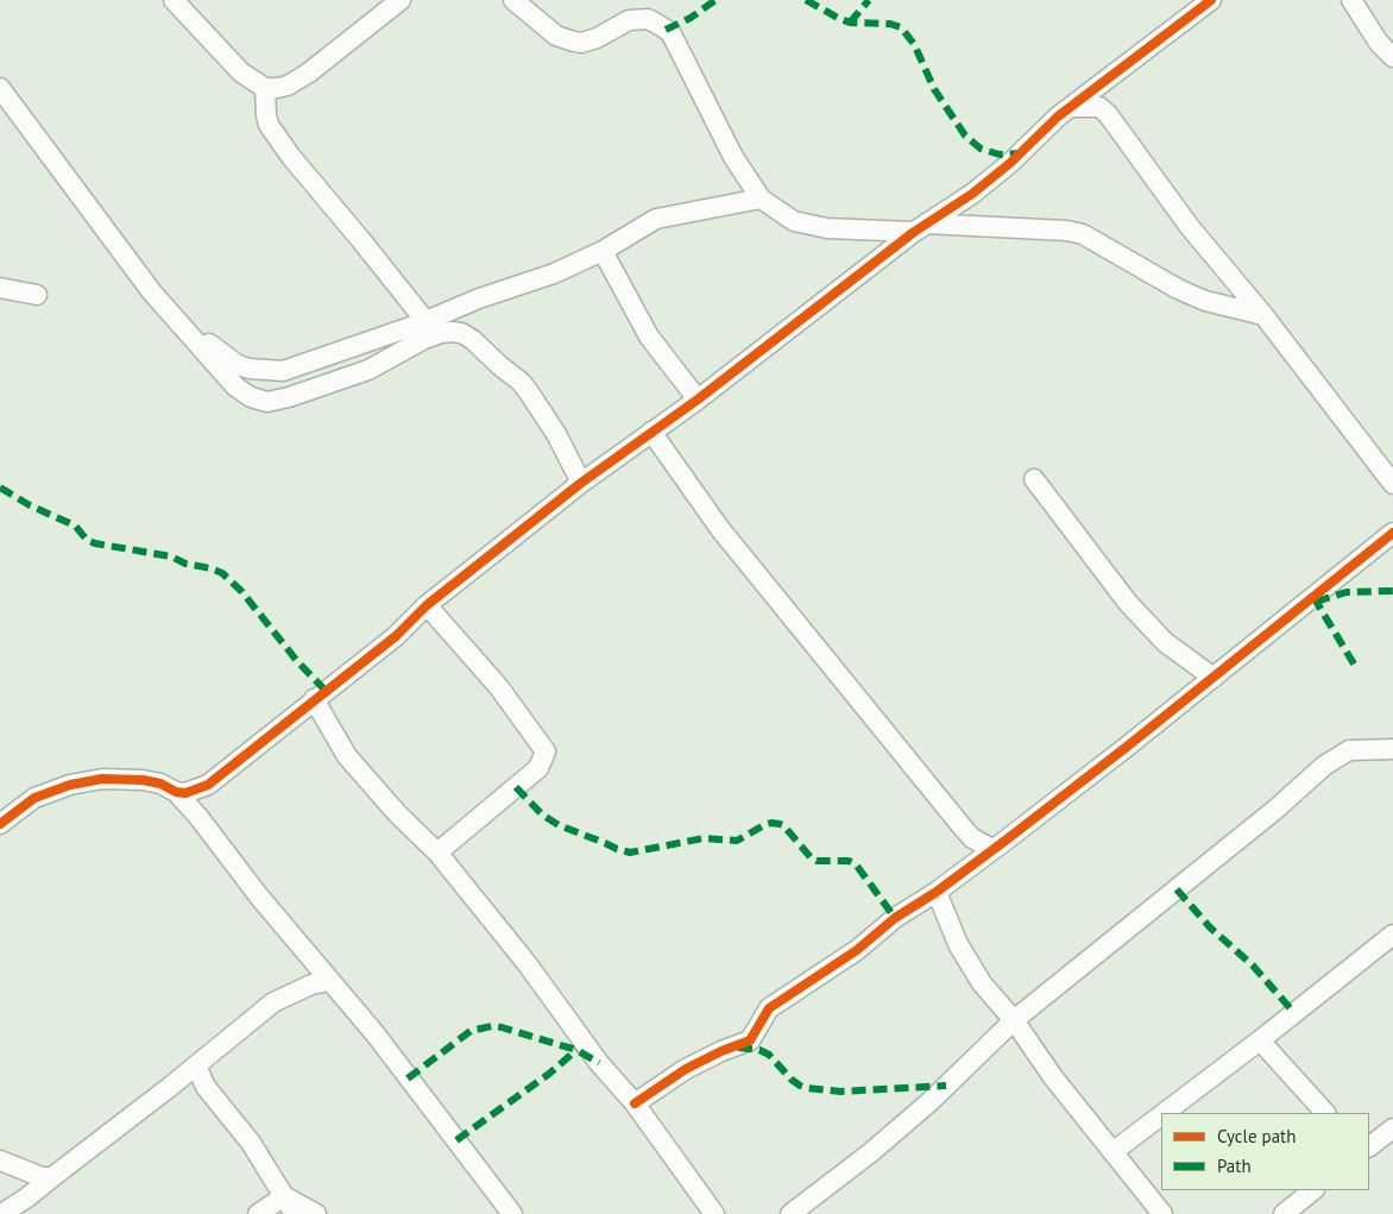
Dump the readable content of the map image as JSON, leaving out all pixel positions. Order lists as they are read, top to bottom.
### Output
{
  "legend": ["Cycle path", "Path"]
}
